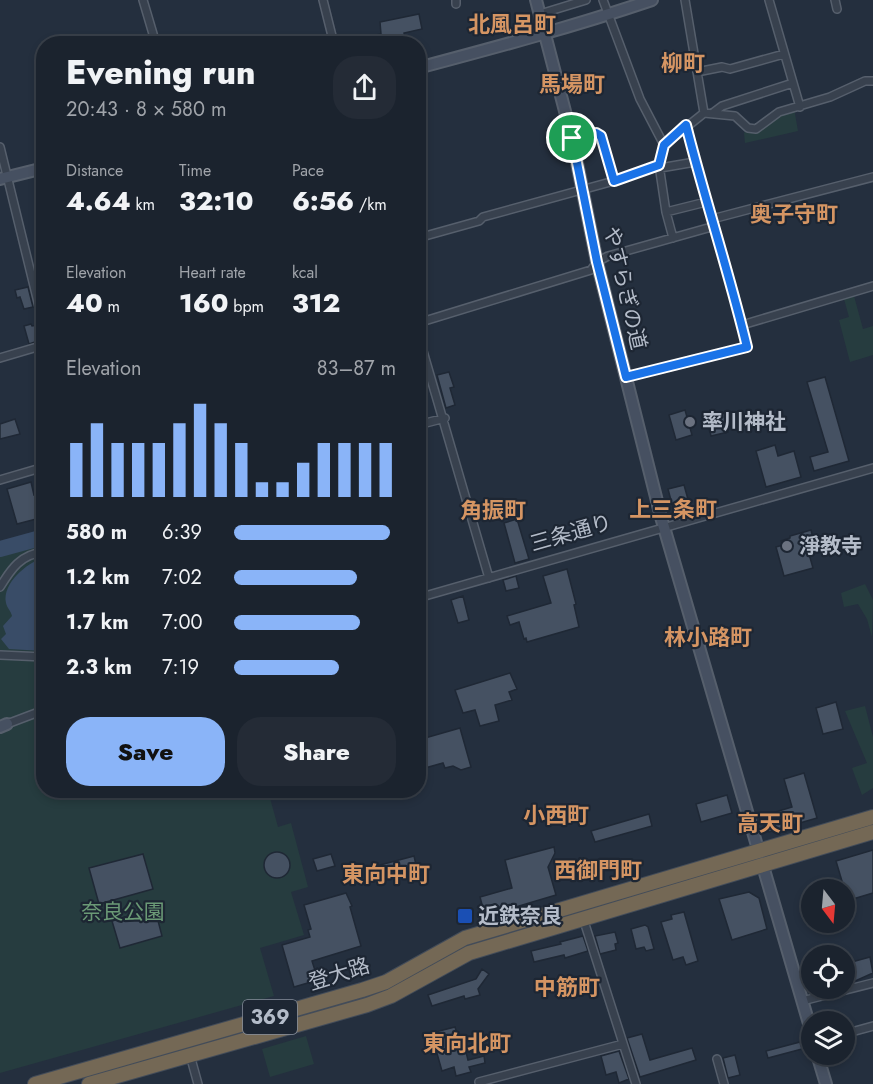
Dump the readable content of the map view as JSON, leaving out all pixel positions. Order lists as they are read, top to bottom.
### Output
{
  "streets": {
    "highway": ["登大路", "369"],
    "street": ["やすらぎの道", "三条通り"]
  },
  "crossings": [
    ["やすらぎの道", "三条通り"],
    ["やすらぎの道", "369"],
    ["登大路", "369"]
  ],
  "districts": [
    "北風呂町",
    "柳町",
    "馬場町",
    "奥子守町",
    "上三条町",
    "角振町",
    "林小路町",
    "小西町",
    "高天町",
    "西御門町",
    "東向中町",
    "中筋町",
    "東向北町"
  ],
  "parks": ["奈良公園"],
  "places": {
    "other": ["率川神社", "淨教寺"],
    "transit": ["近鉄奈良"]
  },
  "north": "bottom",
  "page": {
    "heading": ["Evening run", "20:43 · 8 × 580 m"],
    "stats": [
      ["Distance", "4.64 km"],
      ["Time", "32:10"],
      ["Pace", "6:56 /km"],
      ["Elevation", "40 m"],
      ["Heart rate", "160 bpm"],
      ["kcal", "312"]
    ],
    "chart": ["Elevation", "83–87 m"],
    "list": [
      {
        "name": "580 m",
        "note": "6:39"
      },
      {
        "name": "1.2 km",
        "note": "7:02"
      },
      {
        "name": "1.7 km",
        "note": "7:00"
      },
      {
        "name": "2.3 km",
        "note": "7:19"
      }
    ],
    "buttons": ["Save", "Share"]
  }
}
